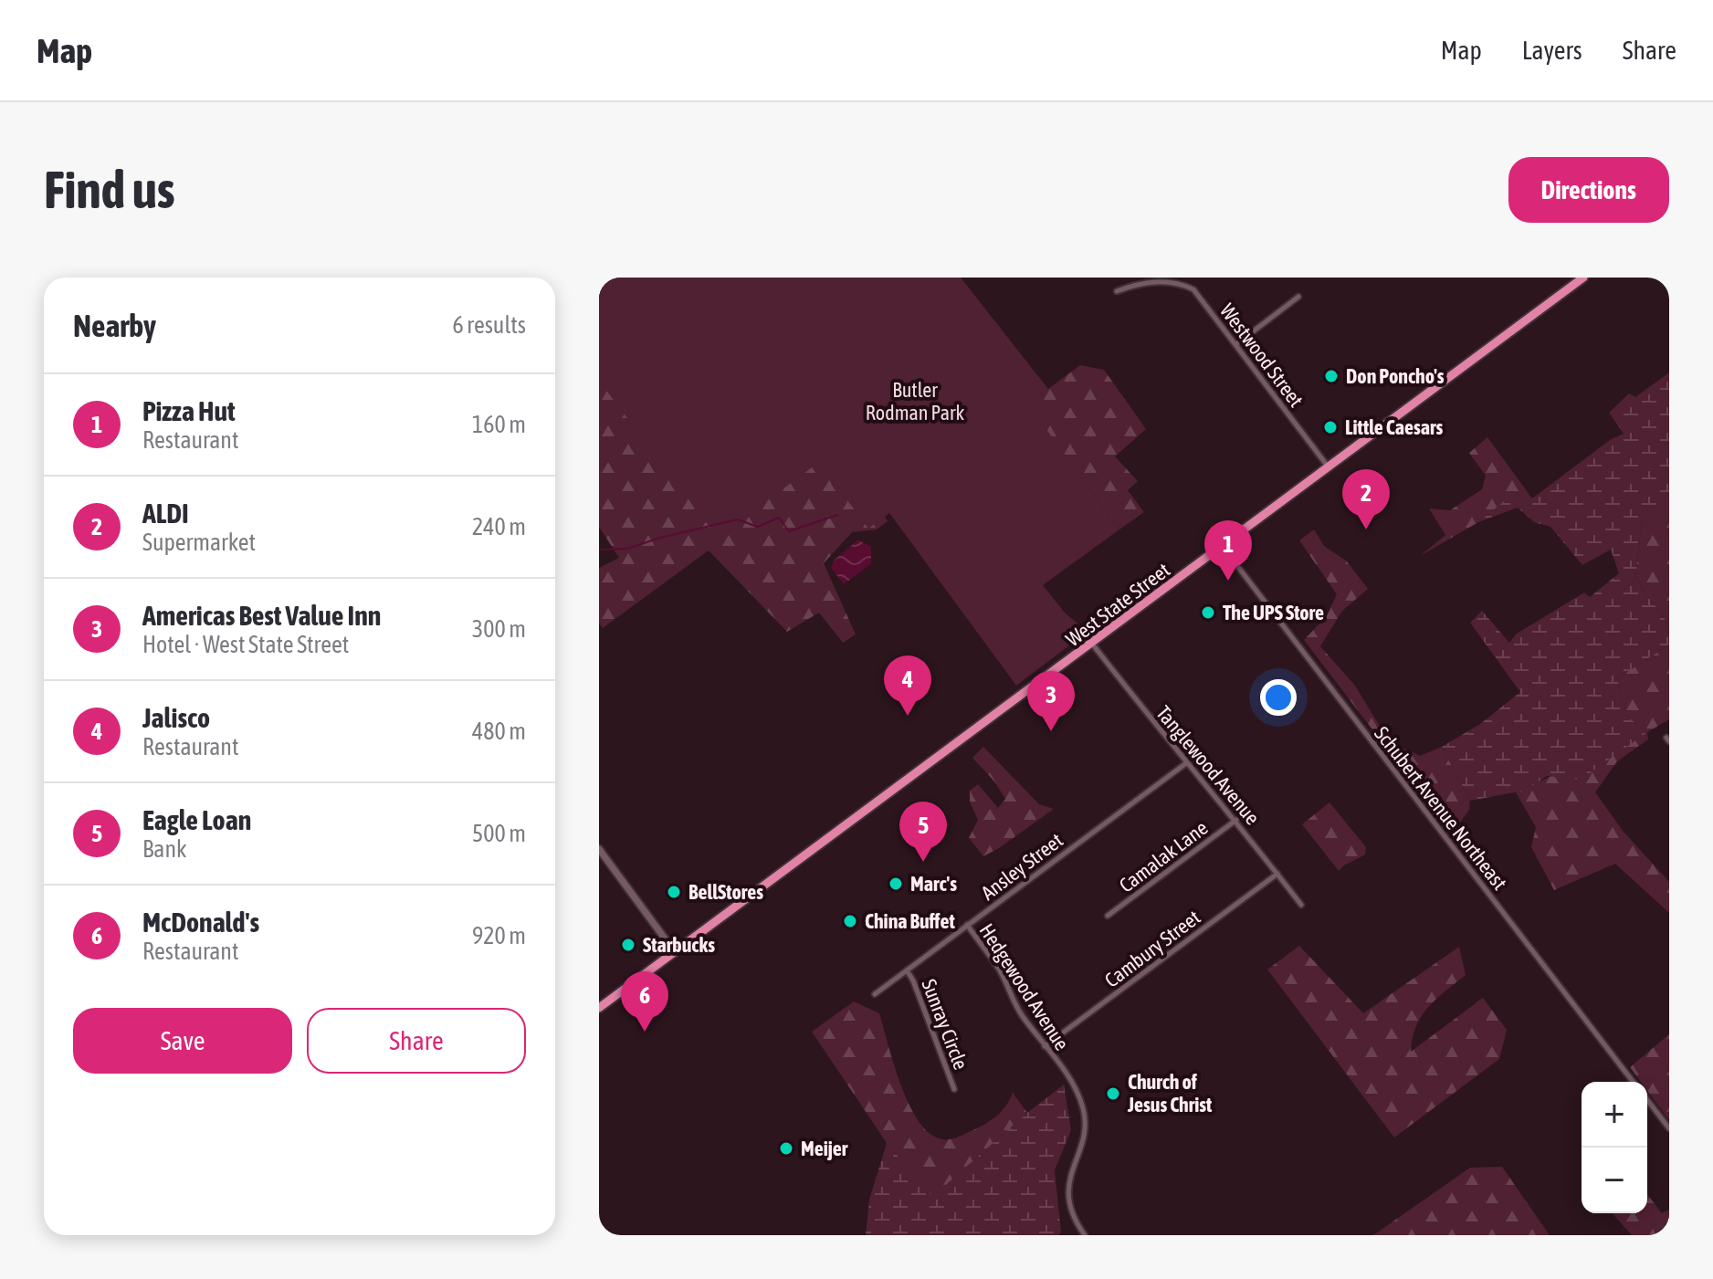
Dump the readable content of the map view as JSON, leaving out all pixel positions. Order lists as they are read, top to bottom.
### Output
{
  "streets": {
    "highway": ["West State Street"],
    "street": [
      "Westwood Street",
      "Tanglewood Avenue",
      "Schubert Avenue Northeast",
      "Camalak Lane",
      "Ansley Street",
      "Cambury Street",
      "Hedgewood Avenue",
      "Sunray Circle"
    ]
  },
  "crossings": [
    ["Westwood Street", "West State Street"],
    ["West State Street", "Tanglewood Avenue"],
    ["West State Street", "Schubert Avenue Northeast"],
    ["Tanglewood Avenue", "Camalak Lane"],
    ["Tanglewood Avenue", "Ansley Street"],
    ["Tanglewood Avenue", "Cambury Street"],
    ["Ansley Street", "Hedgewood Avenue"],
    ["Ansley Street", "Sunray Circle"],
    ["Cambury Street", "Hedgewood Avenue"]
  ],
  "parks": ["Butler Rodman Park"],
  "places": [
    "Don Poncho's",
    "Little Caesars",
    "The UPS Store",
    "Marc's",
    "BellStores",
    "China Buffet",
    "Starbucks",
    "Church of Jesus Christ",
    "Meijer"
  ],
  "page": {
    "header": "Map",
    "nav": ["Map", "Layers", "Share"],
    "buttons": [
      "Directions",
      ["Save", "Share"]
    ],
    "title": "Find us",
    "heading": ["Nearby", "6 results"],
    "list": [
      {
        "mark": "1",
        "name": "Pizza Hut",
        "note": "Restaurant",
        "value": "160 m"
      },
      {
        "mark": "2",
        "name": "ALDI",
        "note": "Supermarket",
        "value": "240 m"
      },
      {
        "mark": "3",
        "name": "Americas Best Value Inn",
        "note": "Hotel · West State Street",
        "value": "300 m"
      },
      {
        "mark": "4",
        "name": "Jalisco",
        "note": "Restaurant",
        "value": "480 m"
      },
      {
        "mark": "5",
        "name": "Eagle Loan",
        "note": "Bank",
        "value": "500 m"
      },
      {
        "mark": "6",
        "name": "McDonald's",
        "note": "Restaurant",
        "value": "920 m"
      }
    ],
    "pins": [
      "2",
      "1",
      "4",
      "3",
      "5",
      "6"
    ],
    "map_buttons": ["+", "−"]
  }
}
